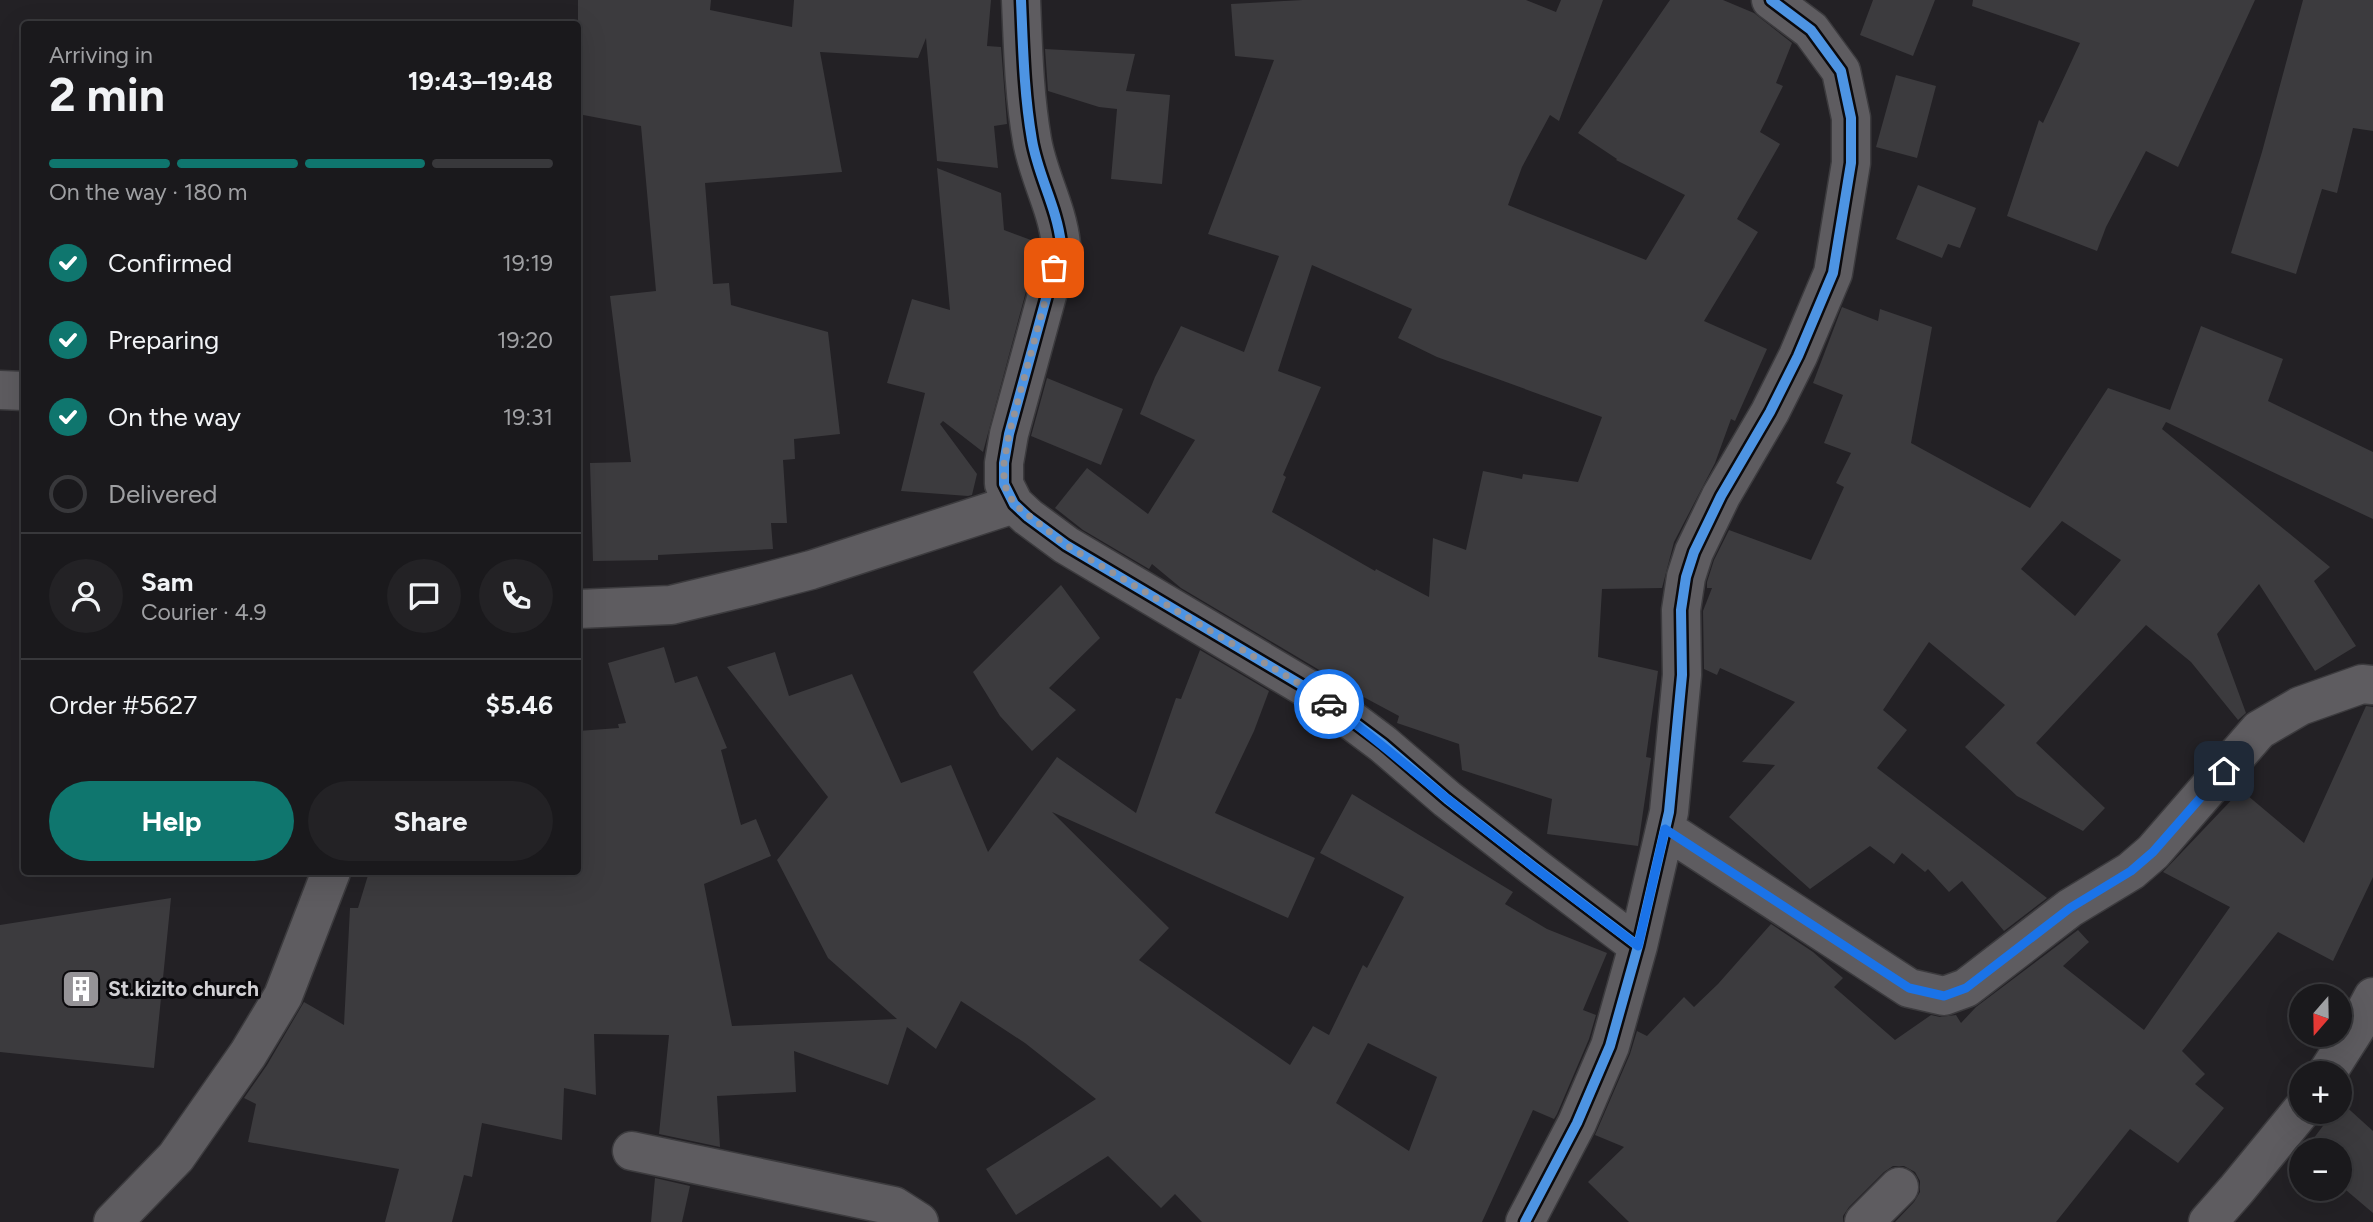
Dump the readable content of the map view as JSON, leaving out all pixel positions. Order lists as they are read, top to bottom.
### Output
{
  "places": {
    "building": ["St.kizito church"]
  },
  "north": "bottom",
  "page": {
    "heading": ["2 min", "Arriving in", "19:43–19:48"],
    "panel": [
      "Sam",
      "Courier · 4.9",
      "Order #5627",
      "$5.46"
    ],
    "bar": "On the way · 180 m",
    "list": [
      ["Confirmed", "19:19"],
      ["Preparing", "19:20"],
      ["On the way", "19:31"],
      "Delivered"
    ],
    "buttons": ["Help", "Share"],
    "map_buttons": ["+", "−"]
  }
}
